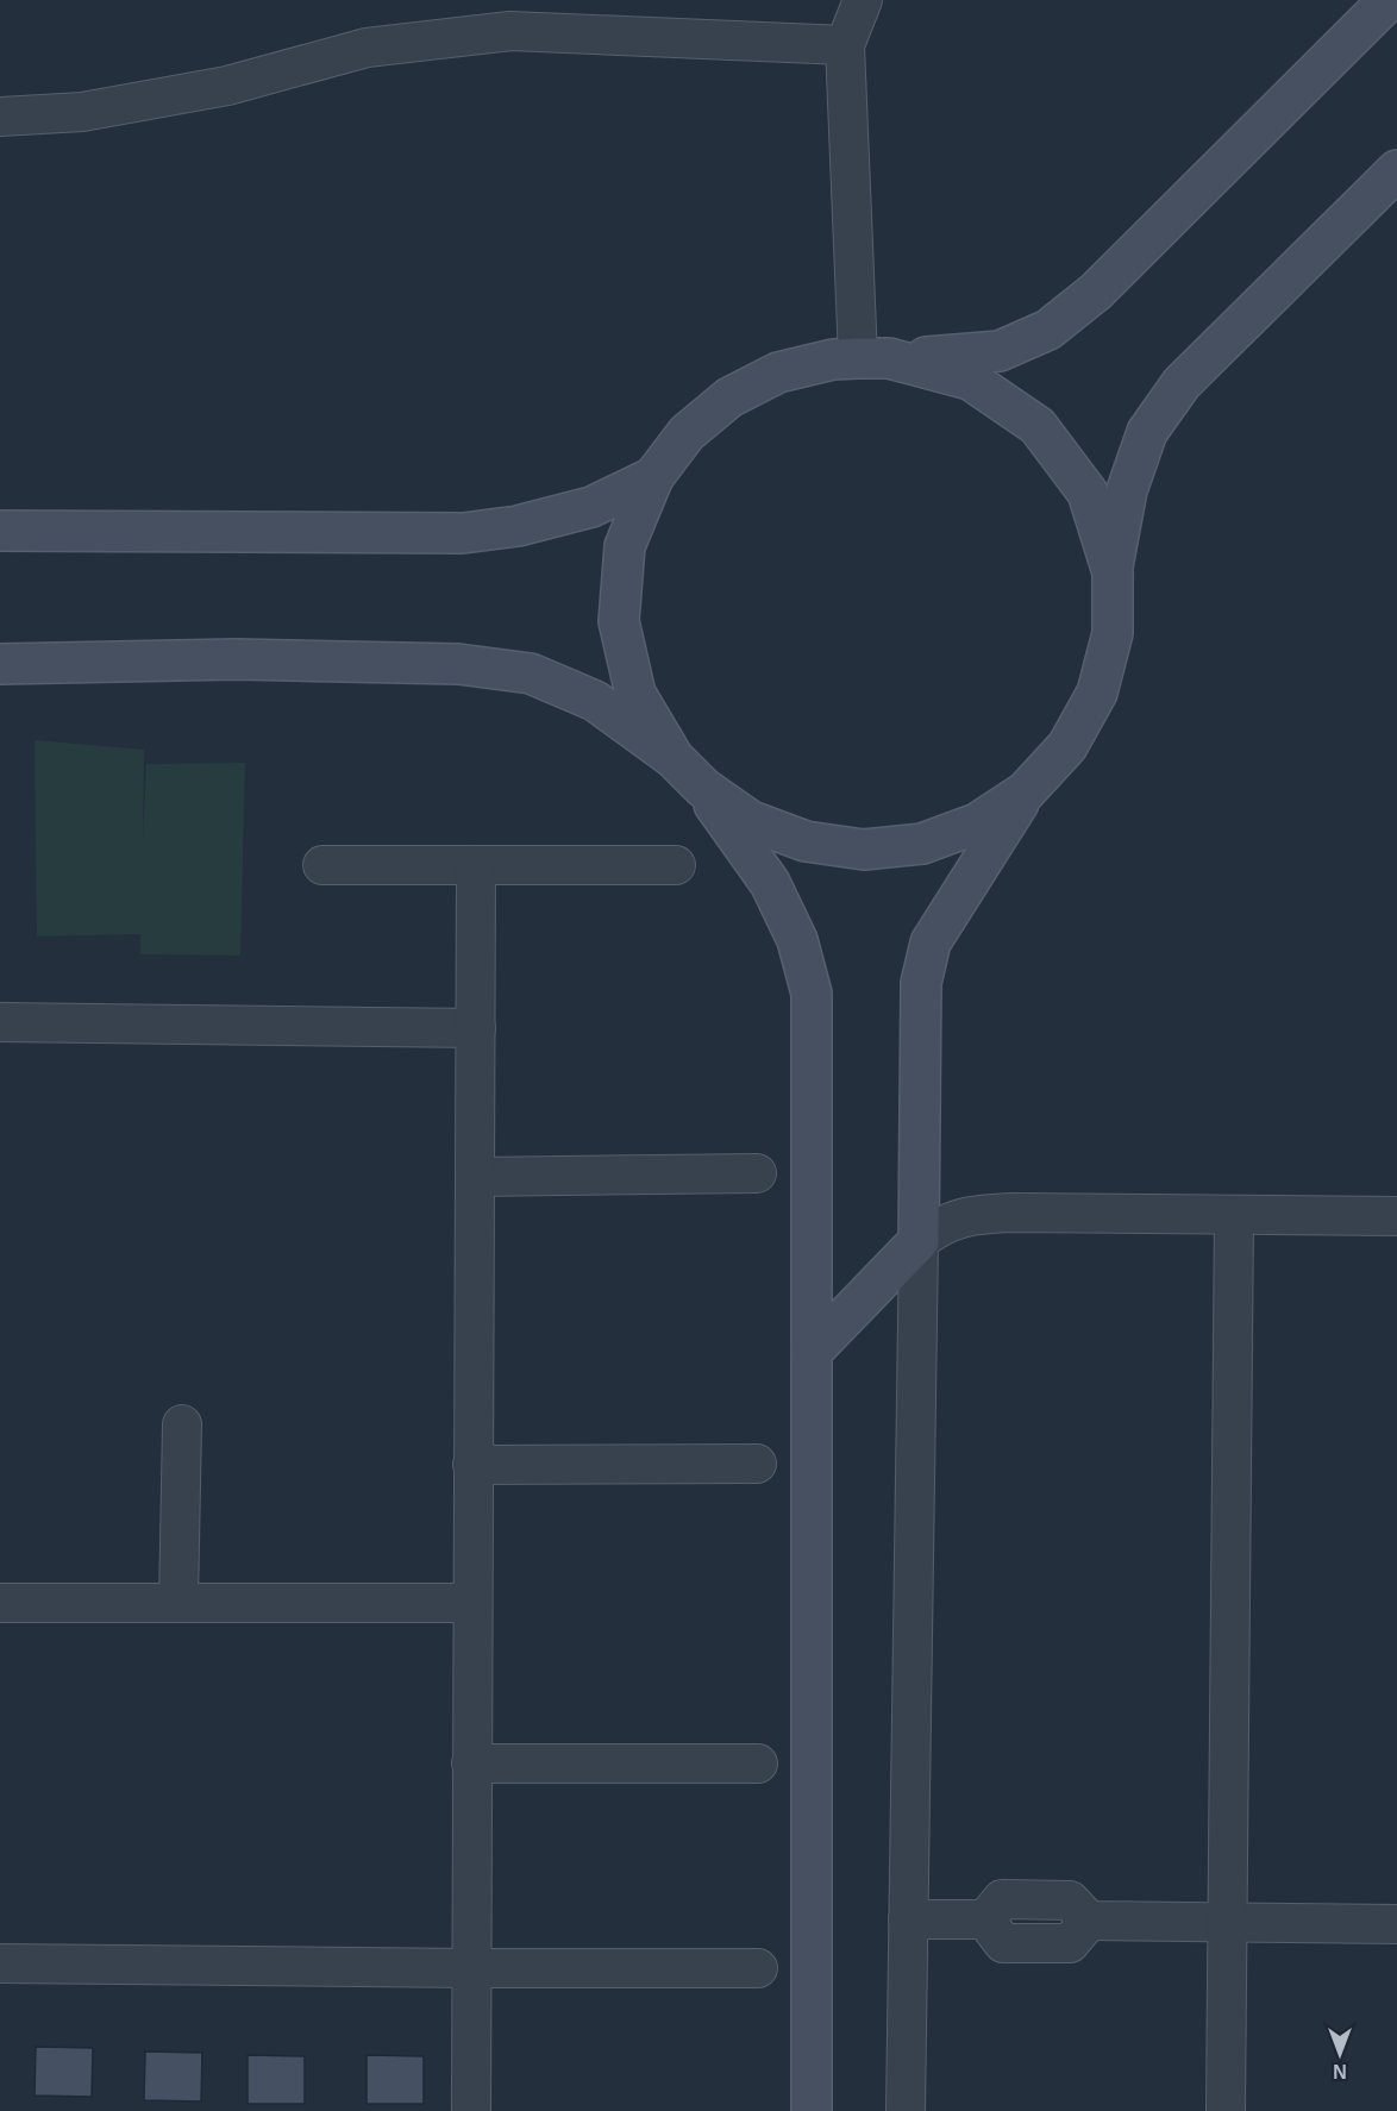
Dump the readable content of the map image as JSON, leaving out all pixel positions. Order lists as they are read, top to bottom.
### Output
{
  "north": "bottom"
}
